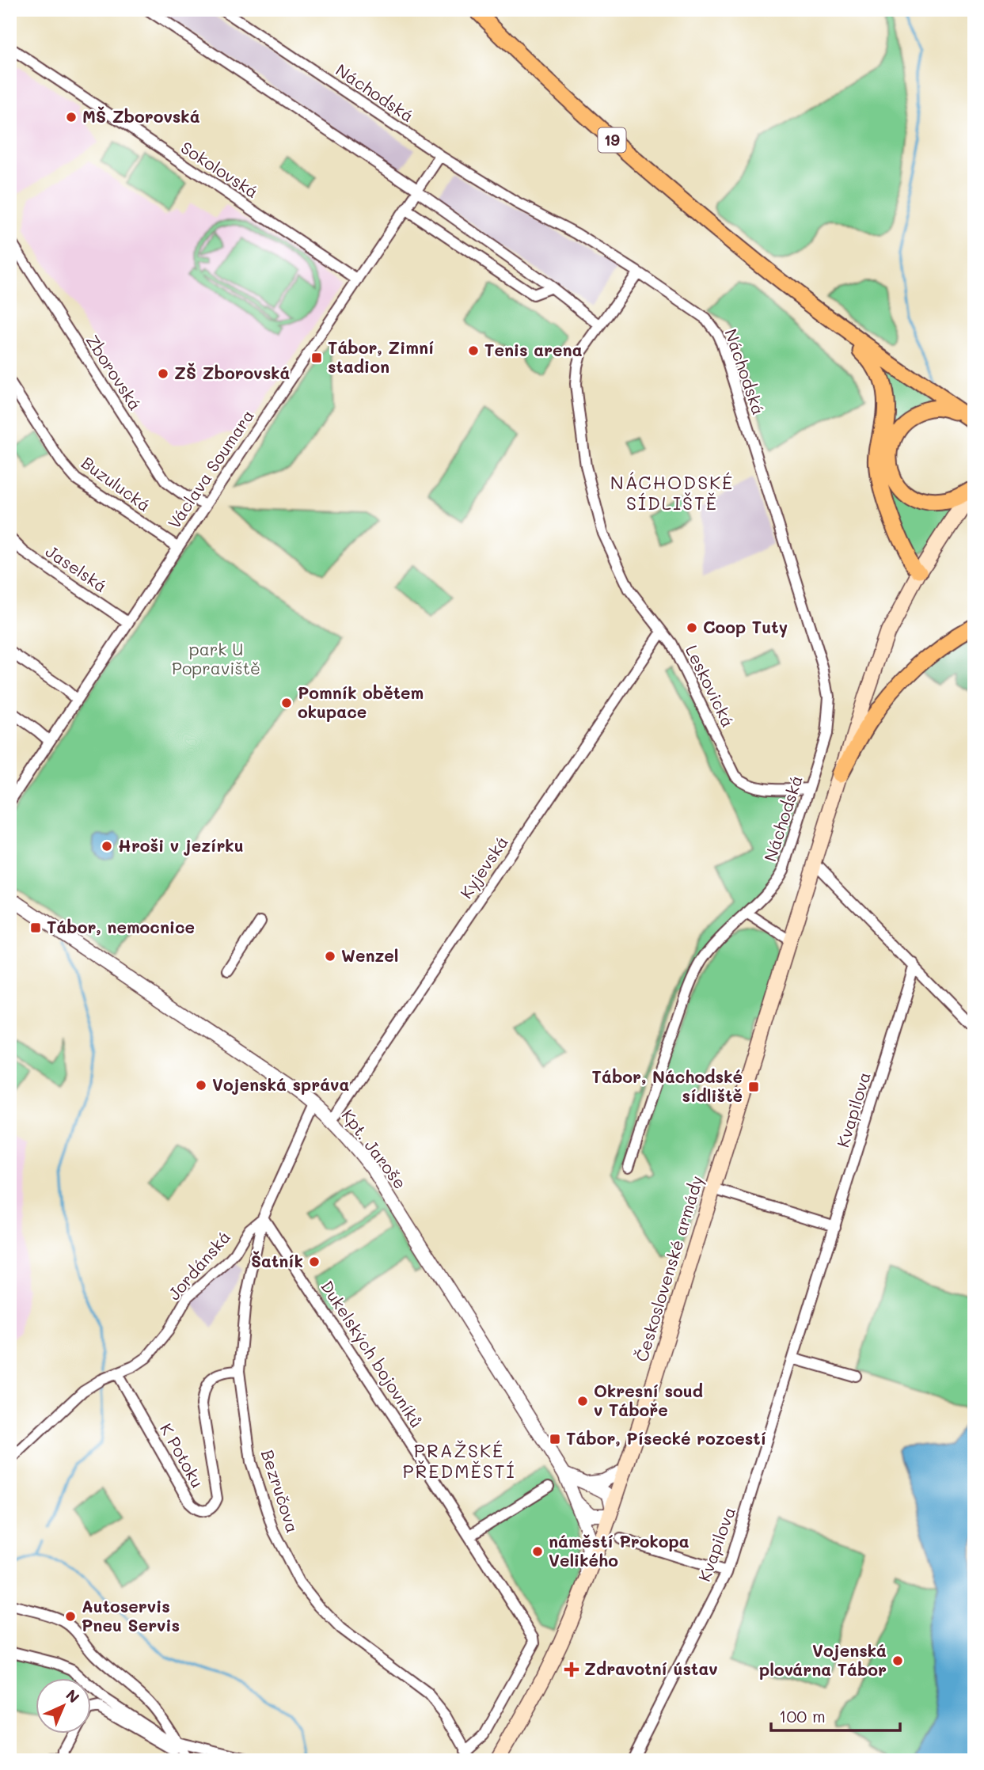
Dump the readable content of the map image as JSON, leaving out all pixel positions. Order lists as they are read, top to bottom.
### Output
{
  "streets": {
    "main road": ["19", "Československé armády"],
    "street": [
      "Náchodská",
      "Sokolovská",
      "Zborovská",
      "Václava Soumara",
      "Buzulucká",
      "Jaselská",
      "Leskovická",
      "Kyjevská",
      "Kvapilova",
      "Kpt. Jaroše",
      "Jordánská",
      "Dukelských bojovníků",
      "K Potoku",
      "Bezručova"
    ]
  },
  "crossings": [
    ["Náchodská", "Václava Soumara"],
    ["Náchodská", "Leskovická"],
    ["Sokolovská", "Václava Soumara"],
    ["Zborovská", "Václava Soumara"],
    ["Václava Soumara", "Buzulucká"],
    ["Václava Soumara", "Jaselská"],
    ["Leskovická", "Kyjevská"],
    ["Kyjevská", "Kpt. Jaroše"],
    ["Kpt. Jaroše", "Československé armády"],
    ["Kpt. Jaroše", "Bezručova"],
    ["Jordánská", "Dukelských bojovníků"],
    ["Jordánská", "K Potoku"],
    ["Jordánská", "Bezručova"],
    ["Dukelských bojovníků", "Bezručova"],
    ["K Potoku", "Bezručova"]
  ],
  "districts": ["NÁCHODSKÉ SÍDLIŠTĚ", "PRAŽSKÉ PŘEDMĚSTÍ"],
  "parks": ["park U Popraviště"],
  "places": {
    "other": [
      "MŠ Zborovská",
      "Tenis arena",
      "ZŠ Zborovská",
      "Coop Tuty",
      "Pomník obětem okupace",
      "Hroši v jezírku",
      "Wenzel",
      "Vojenská správa",
      "Šatník",
      "Okresní soud v Táboře",
      "náměstí Prokopa Velikého",
      "Autoservis Pneu Servis",
      "Vojenská plovárna Tábor"
    ],
    "transit": [
      "Tábor, Zimní stadion",
      "Tábor, nemocnice",
      "Tábor, Náchodské sídliště",
      "Tábor, Písecké rozcestí"
    ],
    "health": ["Zdravotní ústav"]
  },
  "scale_bar": "100 m",
  "north": "top right"
}
